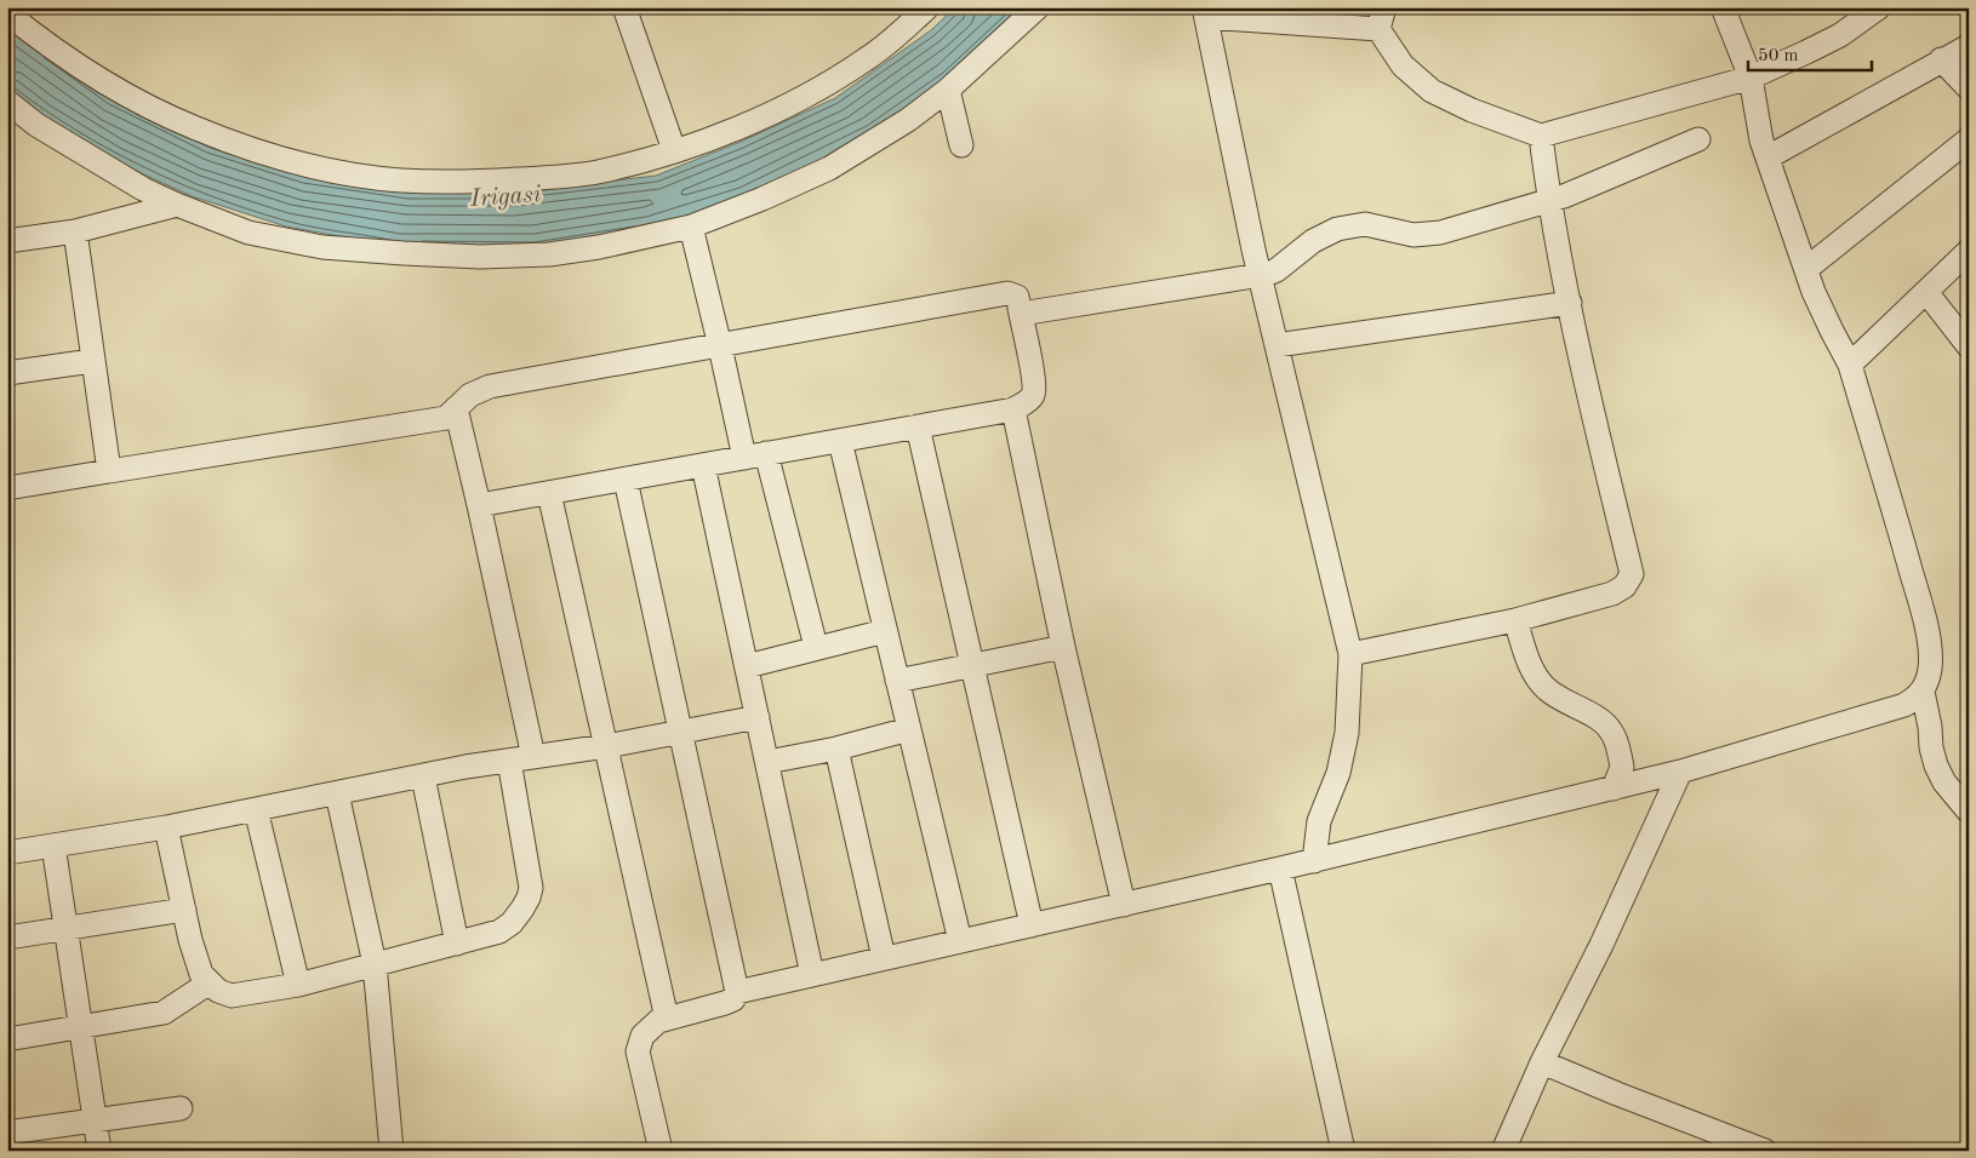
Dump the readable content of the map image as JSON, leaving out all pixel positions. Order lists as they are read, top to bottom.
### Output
{
  "water": ["Irigasi"],
  "scale_bar": "50 m"
}
